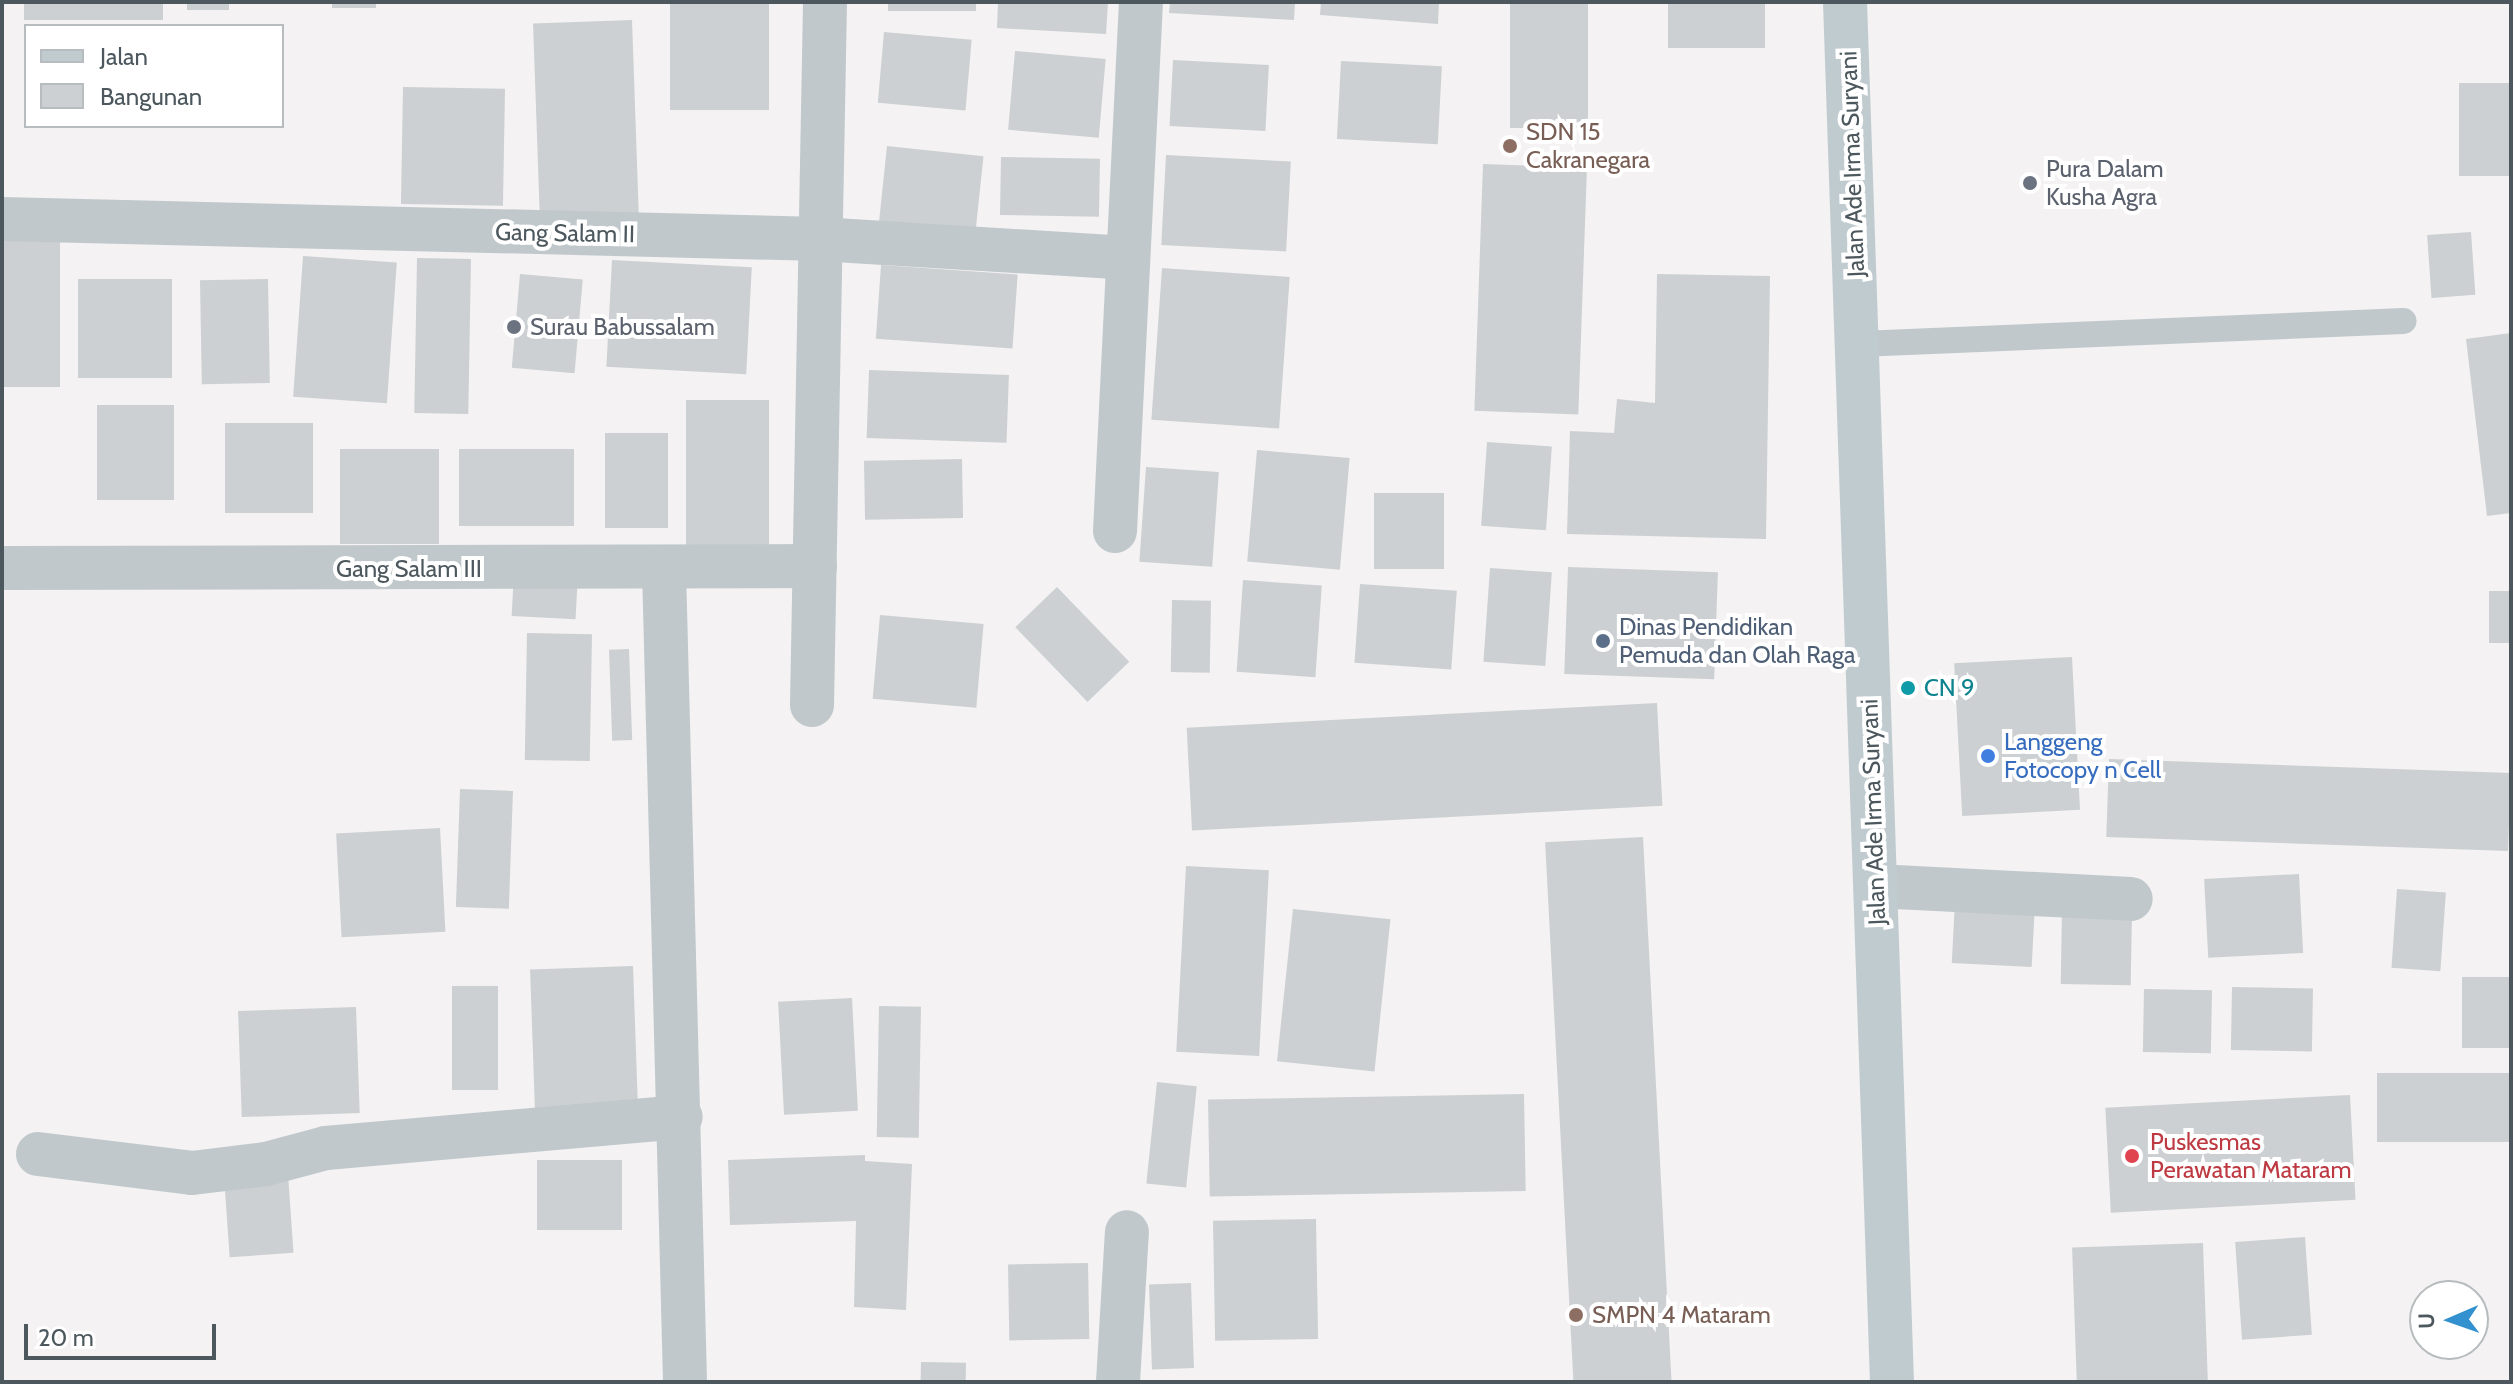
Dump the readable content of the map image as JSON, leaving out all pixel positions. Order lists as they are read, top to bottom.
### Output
{
  "streets": {
    "street": ["Jalan Ade Irma Suryani", "Gang Salam II", "Gang Salam III"]
  },
  "places": [
    "SDN 15 Cakranegara",
    "Pura Dalam Kusha Agra",
    "Surau Babussalam",
    "Dinas Pendidikan Pemuda dan Olah Raga",
    "CN 9",
    "Langgeng Fotocopy n Cell",
    "Puskesmas Perawatan Mataram",
    "SMPN 4 Mataram"
  ],
  "legend": ["Jalan", "Bangunan"],
  "scale_bar": "20 m",
  "north": "left"
}
